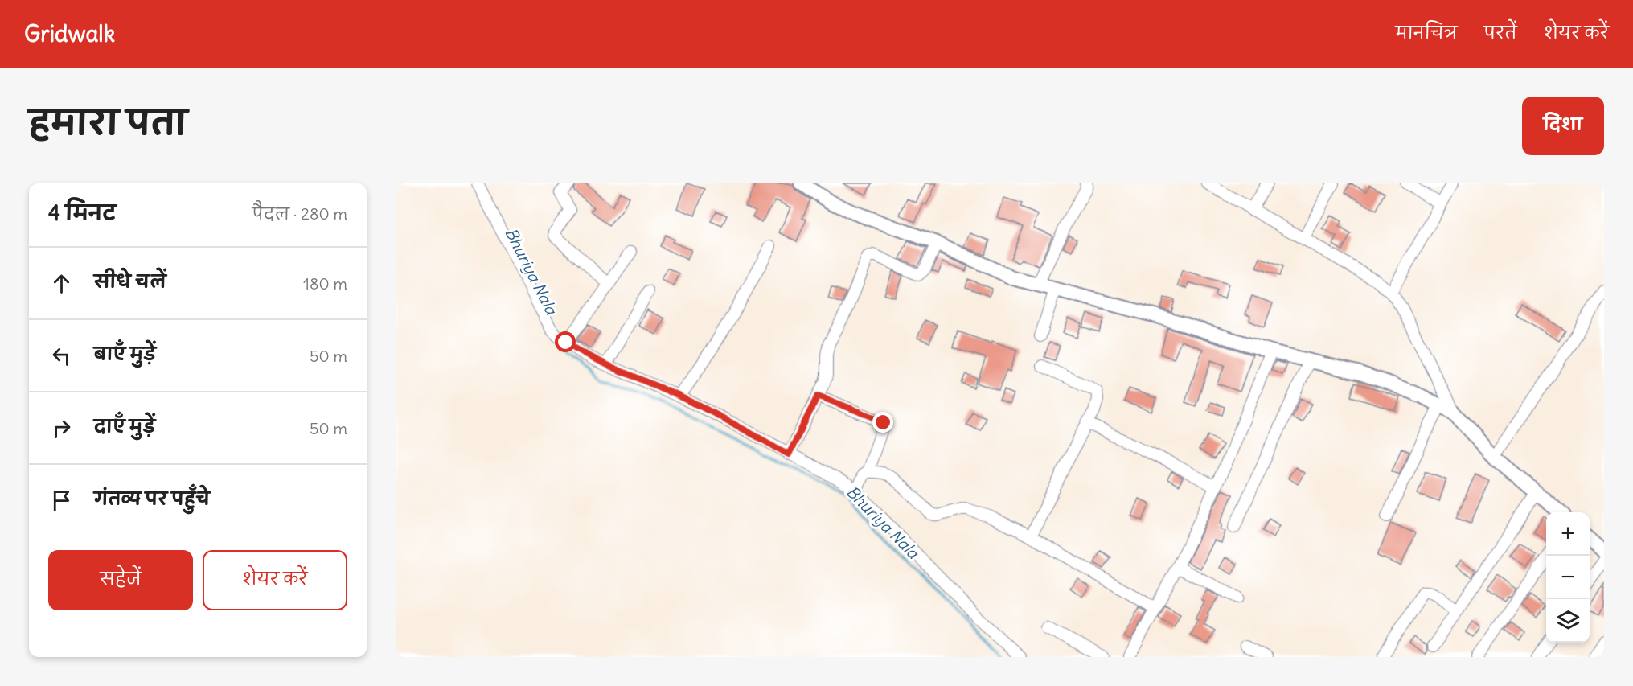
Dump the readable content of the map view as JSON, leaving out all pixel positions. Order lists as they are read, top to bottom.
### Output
{
  "water": ["Bhuriya Nala"],
  "page": {
    "header": "Gridwalk",
    "nav": ["मानचित्र", "परतें", "शेयर करें"],
    "title": "हमारा पता",
    "buttons": [
      "दिशा",
      ["सहेजें", "शेयर करें"]
    ],
    "heading": ["4 मिनट", "पैदल · 280 m"],
    "list": [
      ["सीधे चलें", "180 m"],
      ["बाएँ मुड़ें", "50 m"],
      ["दाएँ मुड़ें", "50 m"],
      "गंतव्य पर पहुँचे"
    ],
    "map_buttons": ["+", "−"]
  }
}
